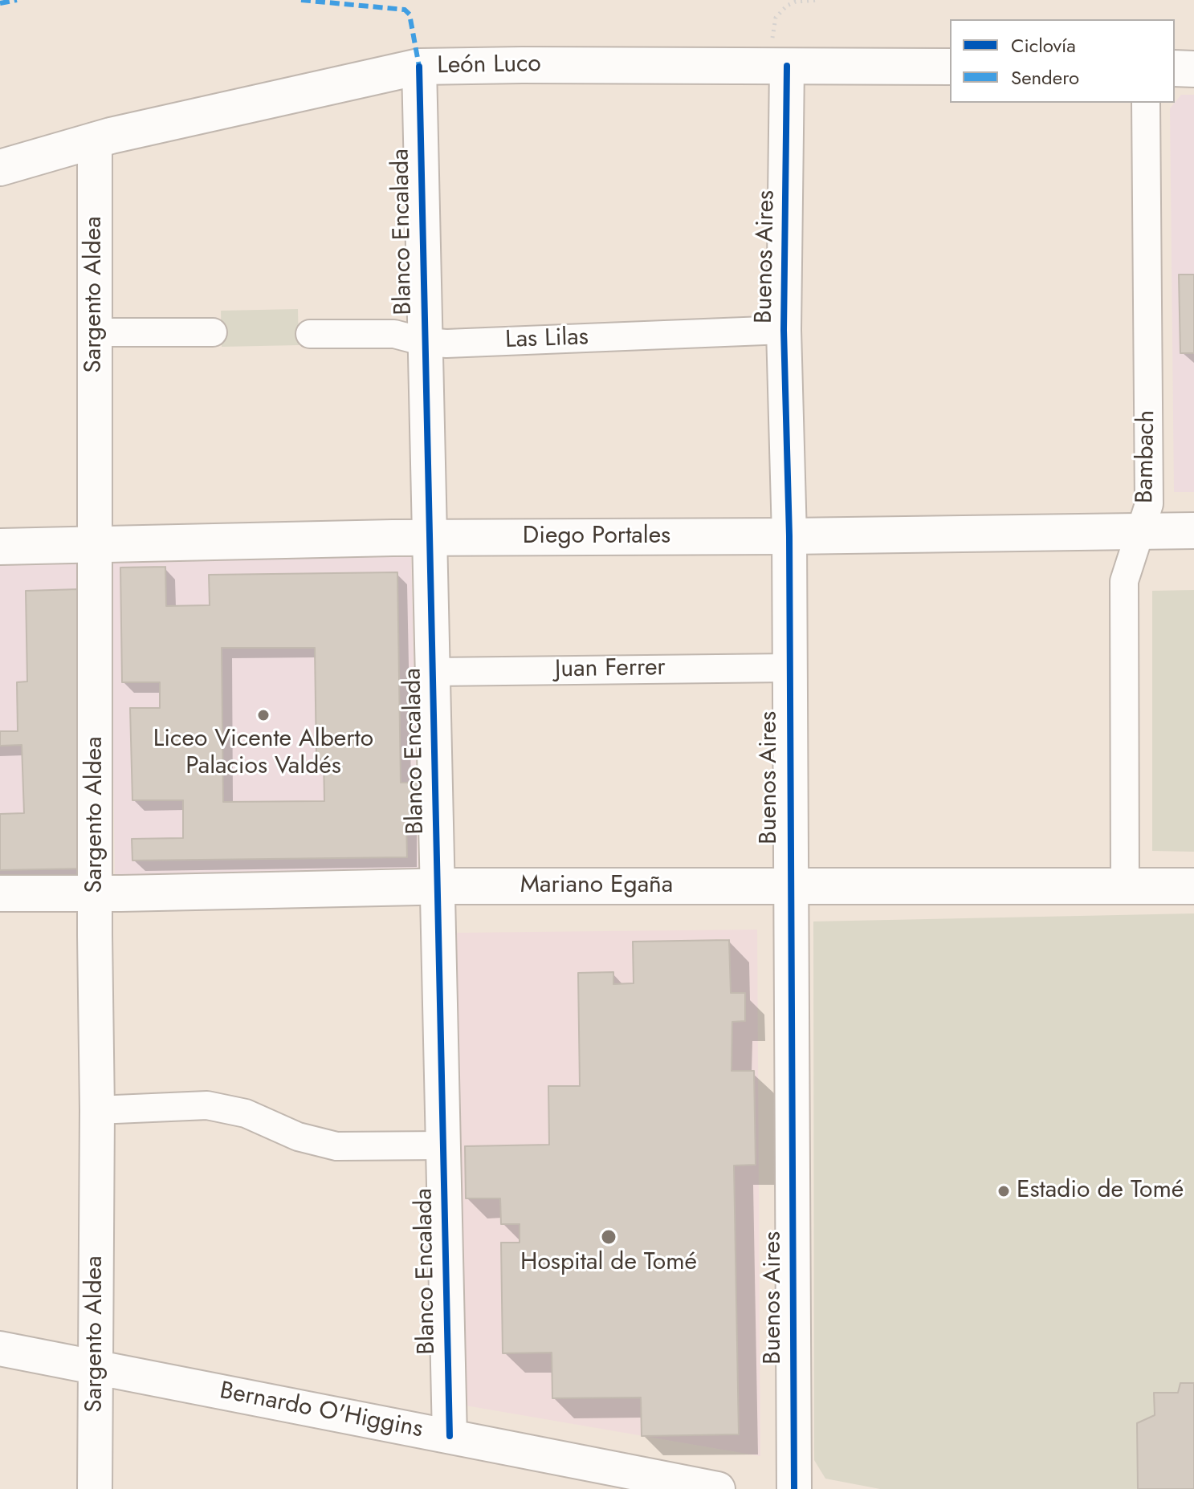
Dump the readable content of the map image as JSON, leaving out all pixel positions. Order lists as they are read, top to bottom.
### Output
{
  "streets": {
    "main road": ["León Luco", "Diego Portales", "Mariano Egaña"],
    "street": [
      "Blanco Encalada",
      "Buenos Aires",
      "Sargento Aldea",
      "Las Lilas",
      "Bambach",
      "Juan Ferrer",
      "Bernardo O'Higgins"
    ]
  },
  "crossings": [
    ["León Luco", "Blanco Encalada"],
    ["León Luco", "Buenos Aires"],
    ["León Luco", "Sargento Aldea"],
    ["Blanco Encalada", "Las Lilas"],
    ["Blanco Encalada", "Diego Portales"],
    ["Blanco Encalada", "Juan Ferrer"],
    ["Blanco Encalada", "Mariano Egaña"],
    ["Blanco Encalada", "Bernardo O'Higgins"],
    ["Buenos Aires", "Las Lilas"],
    ["Buenos Aires", "Diego Portales"],
    ["Buenos Aires", "Juan Ferrer"],
    ["Buenos Aires", "Mariano Egaña"],
    ["Sargento Aldea", "Diego Portales"],
    ["Sargento Aldea", "Mariano Egaña"],
    ["Sargento Aldea", "Bernardo O'Higgins"],
    ["Bambach", "Diego Portales"],
    ["Bambach", "Mariano Egaña"]
  ],
  "places": ["Liceo Vicente Alberto Palacios Valdés", "Estadio de Tomé", "Hospital de Tomé"],
  "legend": ["Ciclovía", "Sendero"]
}
